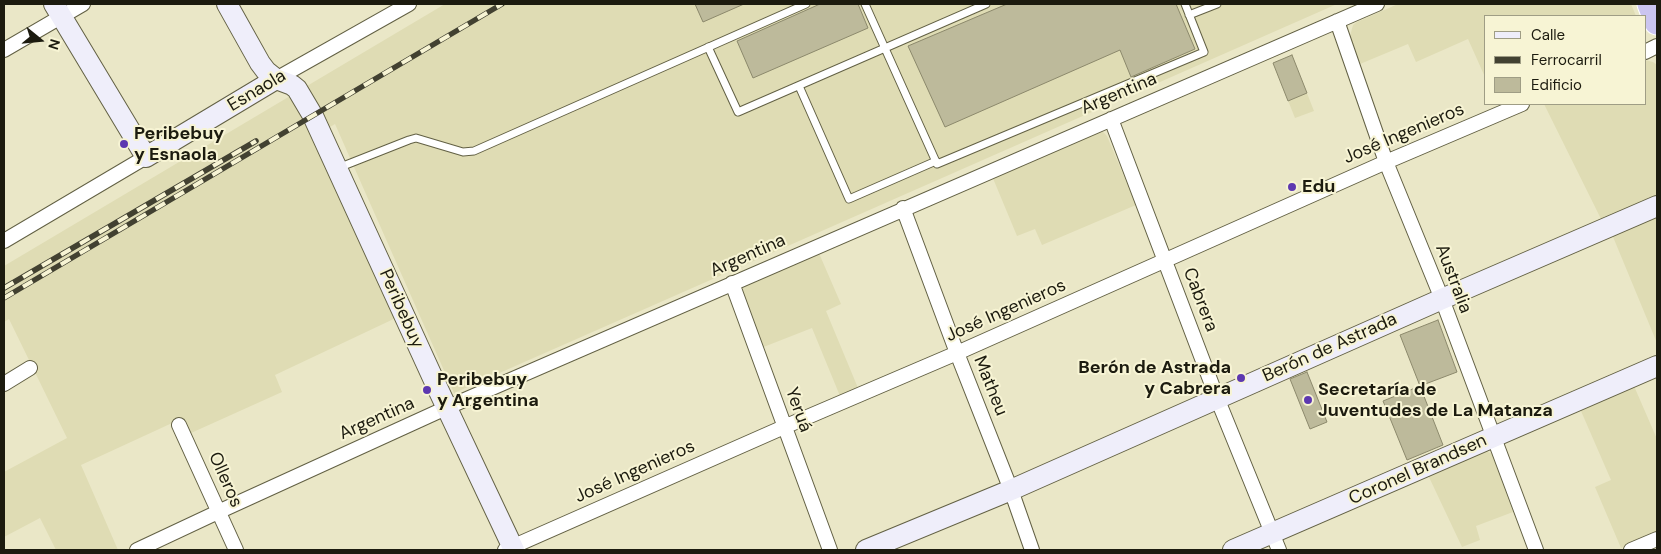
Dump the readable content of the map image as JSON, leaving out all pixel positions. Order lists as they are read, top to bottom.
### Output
{
  "streets": {
    "street": [
      "Esnaola",
      "Argentina",
      "José Ingenieros",
      "Australia",
      "Cabrera",
      "Peribebuy",
      "Berón de Astrada",
      "Matheu",
      "Yeruá",
      "Coronel Brandsen",
      "Olleros"
    ]
  },
  "crossings": [
    ["Esnaola", "Peribebuy"],
    ["Argentina", "Australia"],
    ["Argentina", "Cabrera"],
    ["Argentina", "Peribebuy"],
    ["Argentina", "Matheu"],
    ["Argentina", "Yeruá"],
    ["Argentina", "Olleros"],
    ["José Ingenieros", "Australia"],
    ["José Ingenieros", "Cabrera"],
    ["José Ingenieros", "Peribebuy"],
    ["José Ingenieros", "Matheu"],
    ["José Ingenieros", "Yeruá"],
    ["Australia", "Berón de Astrada"],
    ["Australia", "Coronel Brandsen"],
    ["Cabrera", "Berón de Astrada"],
    ["Cabrera", "Coronel Brandsen"],
    ["Berón de Astrada", "Matheu"]
  ],
  "places": [
    "Peribebuy y Esnaola",
    "Edu",
    "Berón de Astrada y Cabrera",
    "Peribebuy y Argentina",
    "Secretaría de Juventudes de La Matanza"
  ],
  "legend": ["Calle", "Ferrocarril", "Edificio"],
  "north": "right"
}
